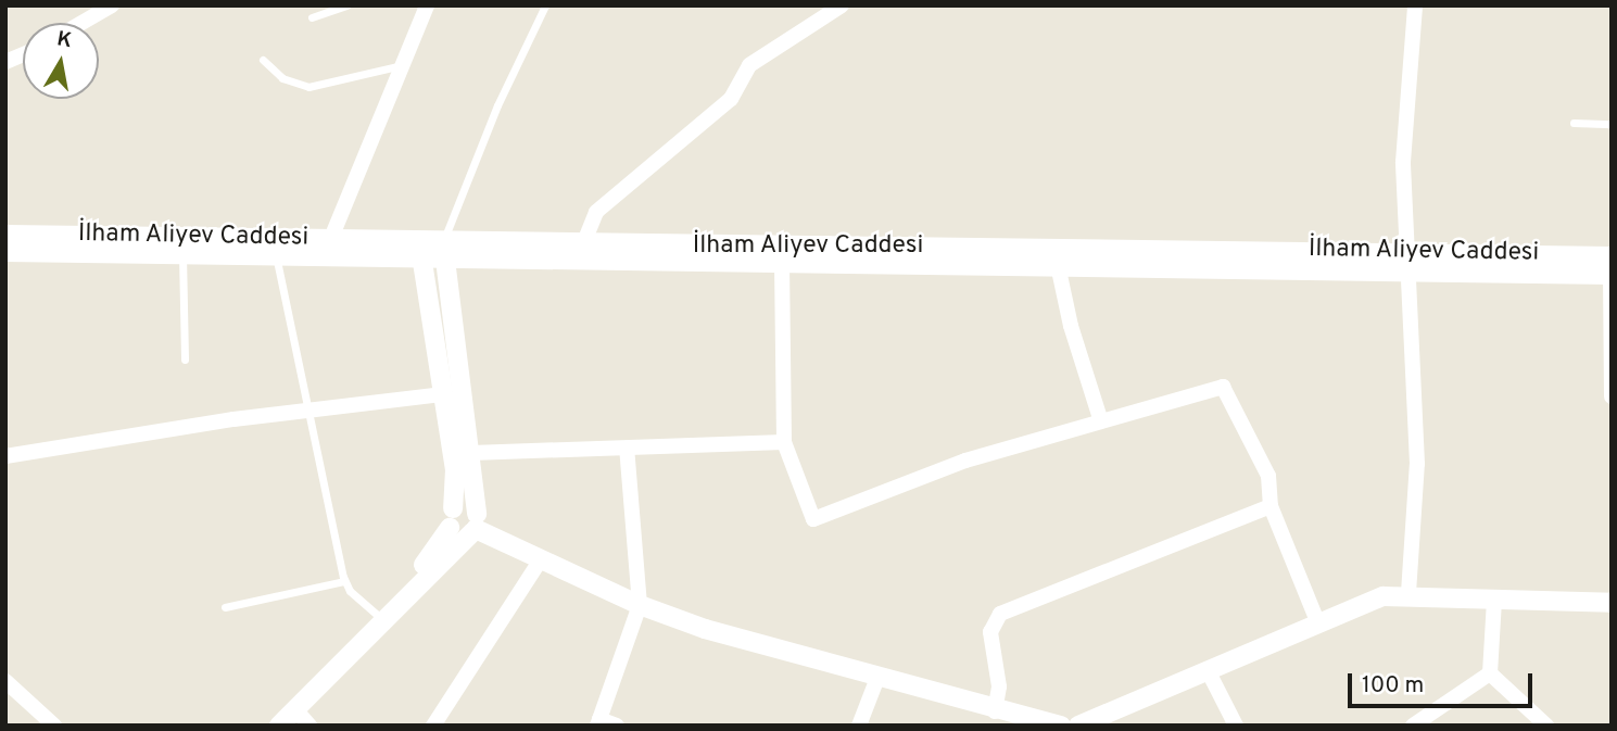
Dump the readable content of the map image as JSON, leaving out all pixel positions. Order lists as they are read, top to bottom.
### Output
{
  "streets": {
    "main road": ["İlham Aliyev Caddesi"]
  },
  "scale_bar": "100 m",
  "north": "top"
}
